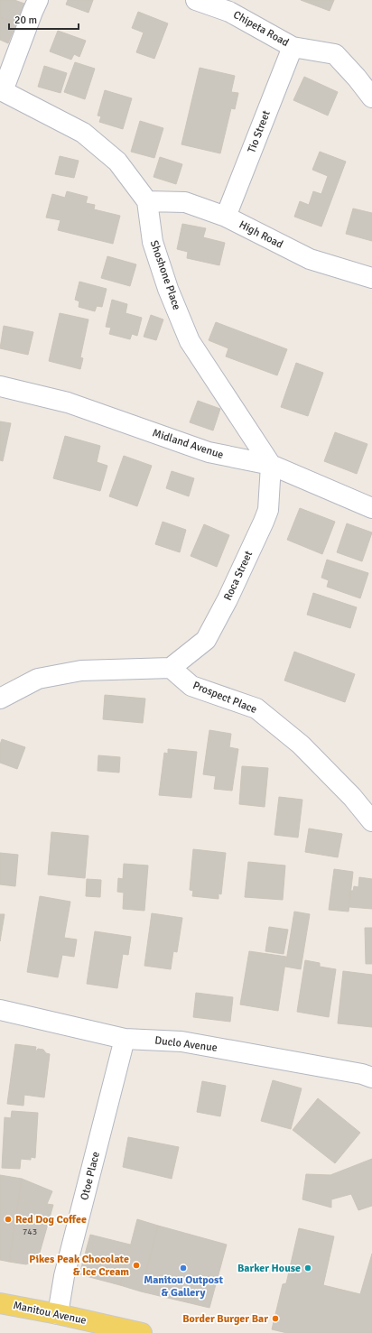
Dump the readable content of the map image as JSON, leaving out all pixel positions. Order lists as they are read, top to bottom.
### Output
{
  "streets": {
    "main road": ["Manitou Avenue"],
    "street": [
      "Chipeta Road",
      "Tio Street",
      "High Road",
      "Shoshone Place",
      "Midland Avenue",
      "Roca Street",
      "Prospect Place",
      "Duclo Avenue",
      "Otoe Place"
    ]
  },
  "crossings": [
    ["Chipeta Road", "Tio Street"],
    ["Tio Street", "High Road"],
    ["High Road", "Shoshone Place"],
    ["Shoshone Place", "Midland Avenue"],
    ["Shoshone Place", "Roca Street"],
    ["Midland Avenue", "Roca Street"],
    ["Roca Street", "Prospect Place"],
    ["Duclo Avenue", "Otoe Place"],
    ["Otoe Place", "Manitou Avenue"]
  ],
  "places": [
    "Red Dog Coffee",
    "Pikes Peak Chocolate & Ice Cream",
    "Manitou Outpost & Gallery",
    "Barker House",
    "Border Burger Bar"
  ],
  "house_numbers": ["743"],
  "scale_bar": "20 m"
}
